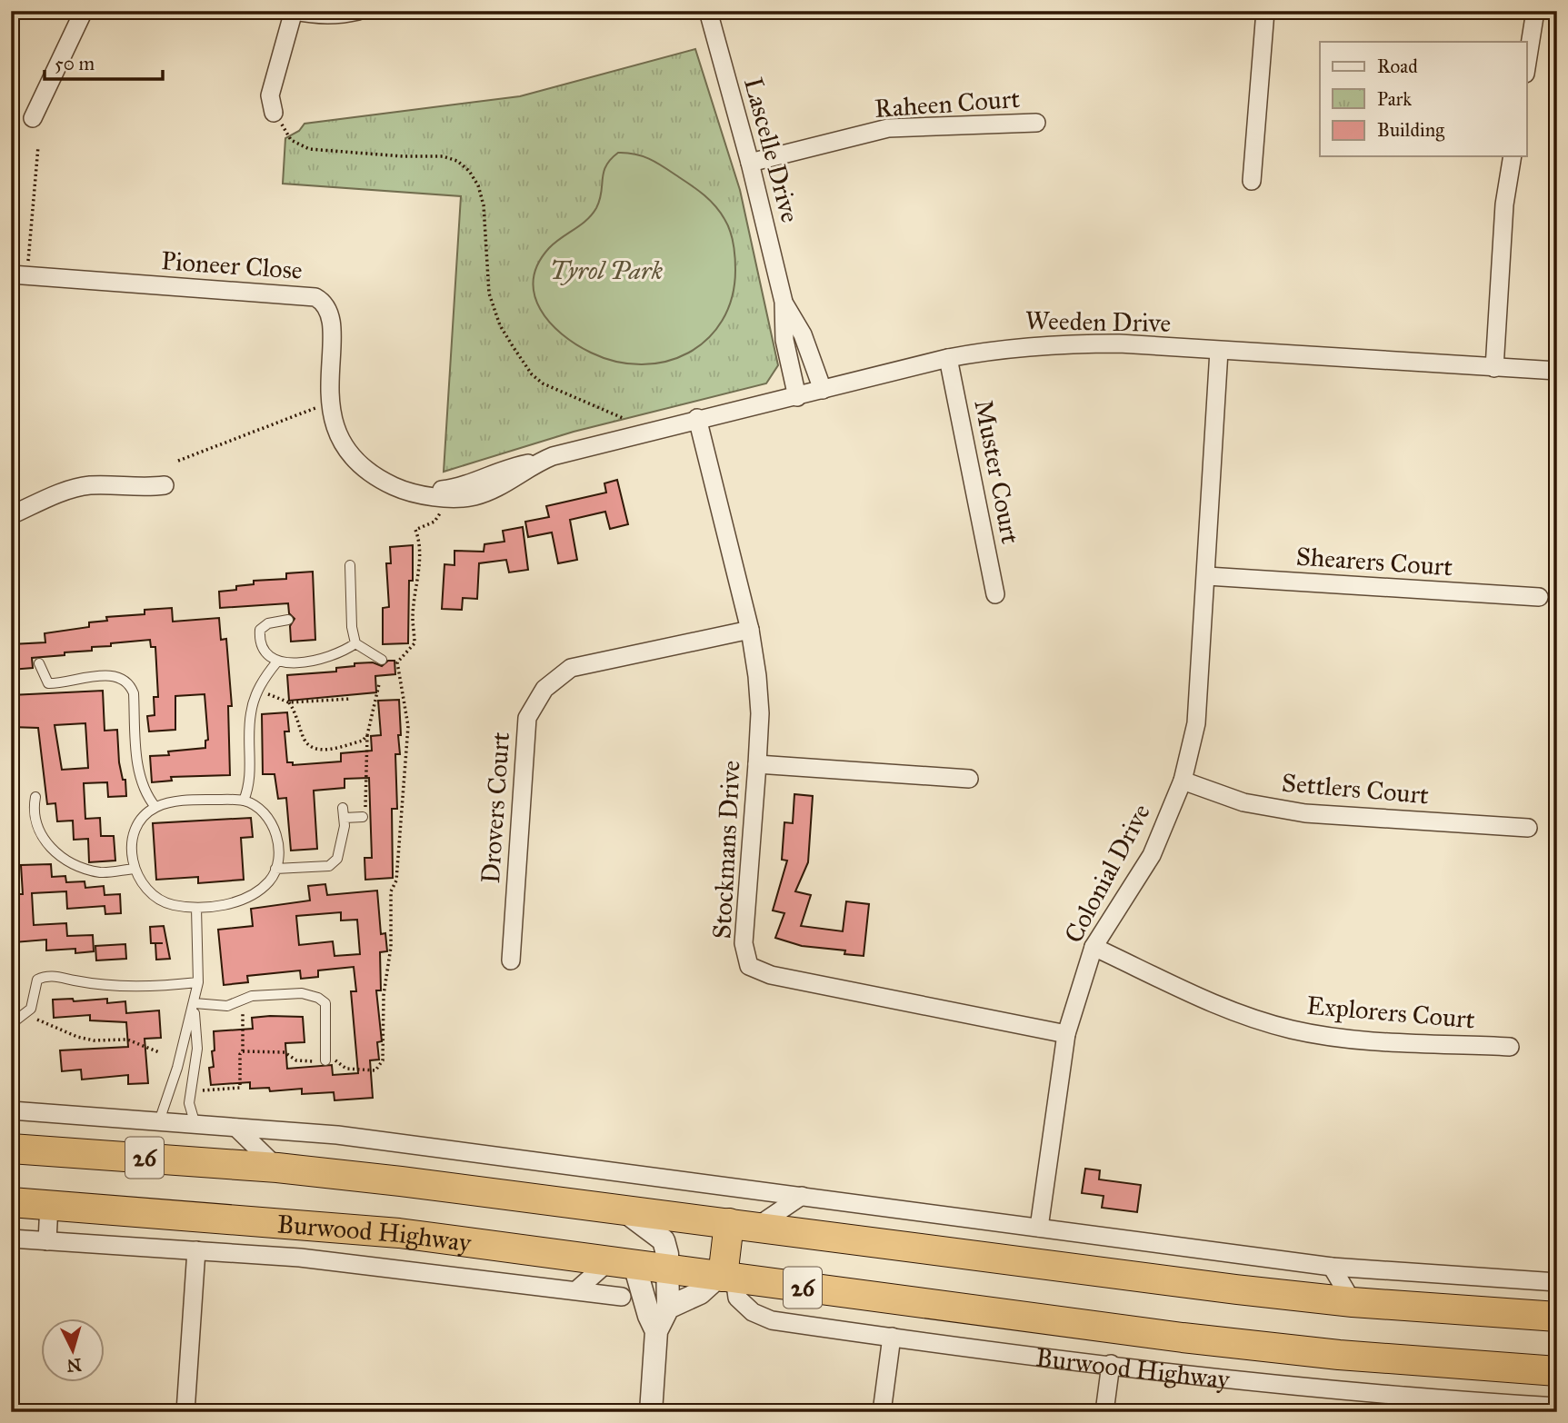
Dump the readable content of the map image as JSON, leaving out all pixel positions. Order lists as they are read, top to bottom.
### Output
{
  "streets": {
    "highway": ["26", "Burwood Highway"],
    "street": [
      "Raheen Court",
      "Lascelle Drive",
      "Pioneer Close",
      "Weeden Drive",
      "Muster Court",
      "Shearers Court",
      "Settlers Court",
      "Drovers Court",
      "Stockmans Drive",
      "Colonial Drive",
      "Explorers Court"
    ]
  },
  "crossings": [
    ["Raheen Court", "Lascelle Drive"],
    ["Lascelle Drive", "Weeden Drive"],
    ["Pioneer Close", "Weeden Drive"],
    ["Weeden Drive", "Muster Court"],
    ["Weeden Drive", "Stockmans Drive"],
    ["Weeden Drive", "Colonial Drive"],
    ["Shearers Court", "Colonial Drive"],
    ["Settlers Court", "Colonial Drive"],
    ["Drovers Court", "Stockmans Drive"],
    ["Stockmans Drive", "Colonial Drive"],
    ["Colonial Drive", "Explorers Court"]
  ],
  "parks": ["Tyrol Park"],
  "legend": ["Road", "Park", "Building"],
  "scale_bar": "50 m",
  "north": "bottom"
}
